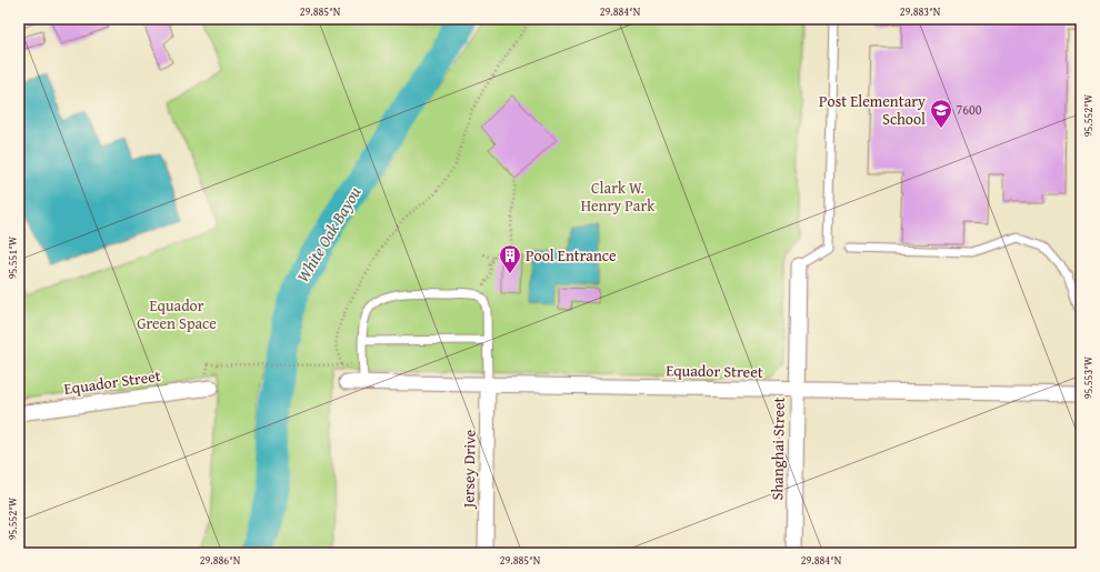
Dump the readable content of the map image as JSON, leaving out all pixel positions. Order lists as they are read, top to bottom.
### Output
{
  "streets": {
    "street": ["Equador Street", "Shanghai Street", "Jersey Drive"]
  },
  "crossings": [
    ["Equador Street", "Shanghai Street"],
    ["Equador Street", "Jersey Drive"]
  ],
  "water": ["White Oak Bayou"],
  "parks": ["Clark W. Henry Park", "Equador Green Space"],
  "places": {
    "school or university": ["Post Elementary School"],
    "building": ["Pool Entrance"]
  },
  "house_numbers": ["7600"],
  "coordinates": [
    "29.885°N",
    "29.884°N",
    "29.883°N",
    "95.552°W",
    "95.551°W",
    "95.553°W",
    "29.886°N"
  ]
}
